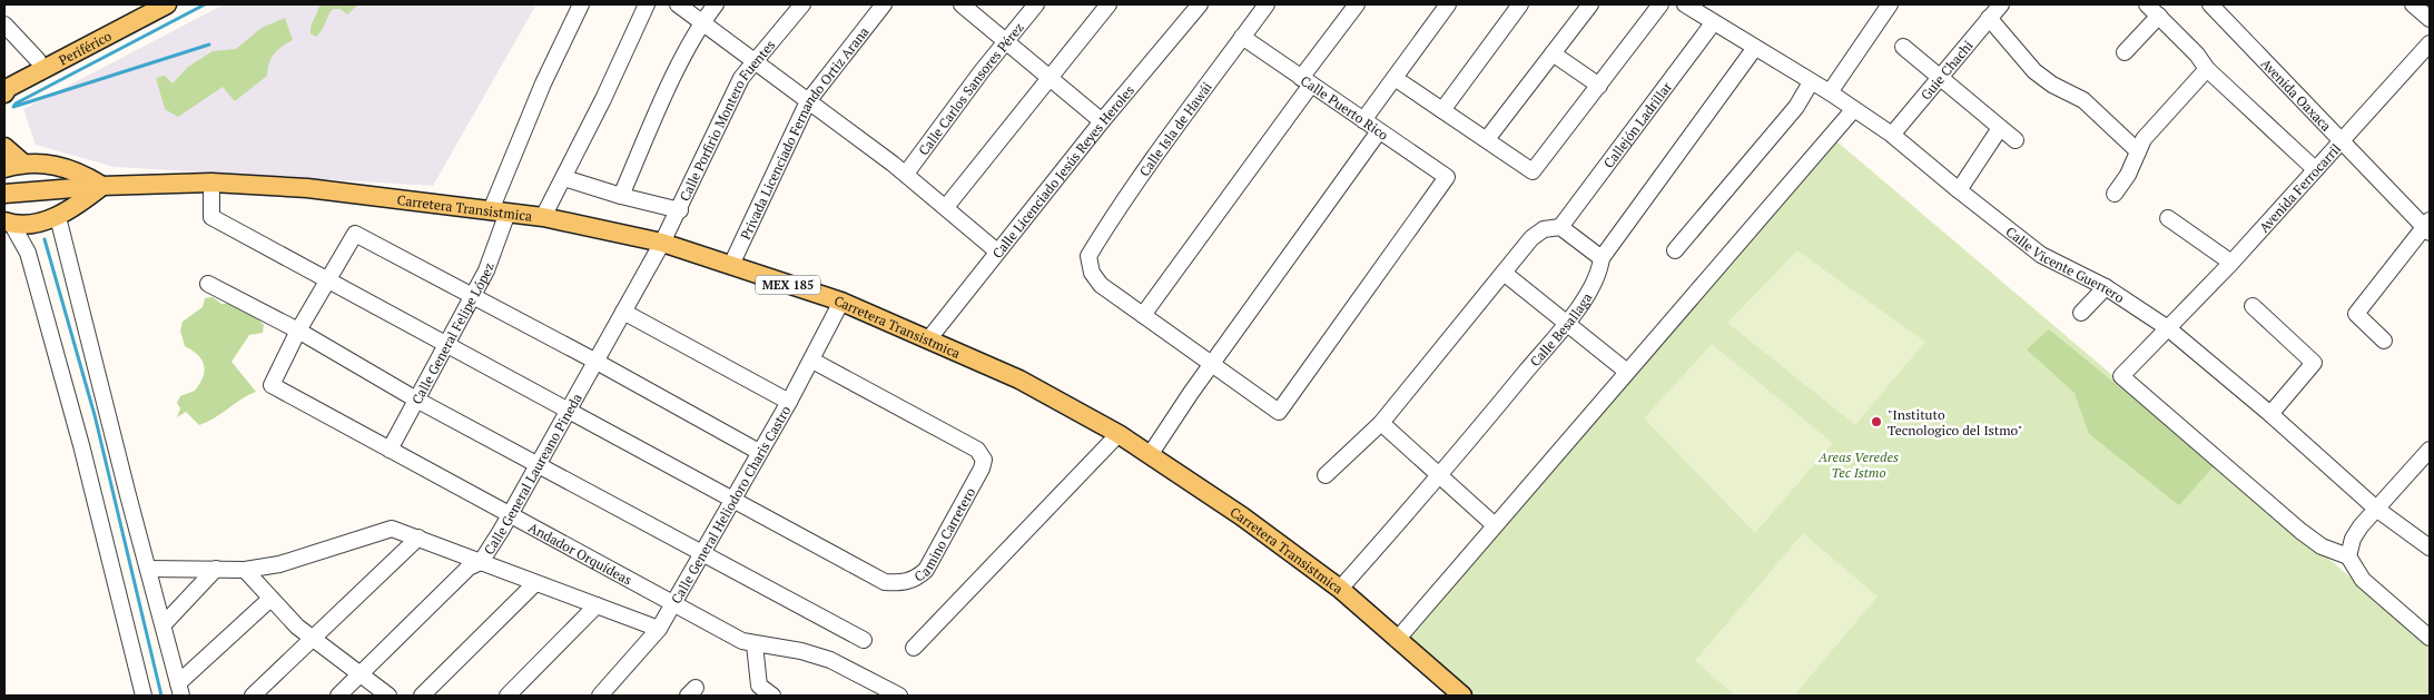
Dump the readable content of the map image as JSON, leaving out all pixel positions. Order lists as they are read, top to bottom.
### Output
{
  "streets": {
    "main road": ["Periférico", "Carretera Transistmica", "MEX 185"],
    "street": [
      "Guie Chachi",
      "Calle Carlos Sansores Pérez",
      "Avenida Oaxaca",
      "Calle Puerto Rico",
      "Calle Porfirio Montero Fuentes",
      "Callejón Ladrillar",
      "Calle Isla de Hawái",
      "Privada Licenciado Fernando Ortiz Arana",
      "Calle Licenciado Jesús Reyes Heroles",
      "Avenida Ferrocarril",
      "Calle Vicente Guerrero",
      "Calle Besallaga",
      "Calle General Felipe López",
      "Calle General Laureano Pineda",
      "Calle General Heliodoro Charis Castro",
      "Camino Carretero",
      "Andador Orquídeas"
    ]
  },
  "crossings": [
    ["Guie Chachi", "Calle Vicente Guerrero"],
    ["Avenida Oaxaca", "Avenida Ferrocarril"],
    ["Calle Puerto Rico", "Calle Isla de Hawái"],
    ["Calle Porfirio Montero Fuentes", "Carretera Transistmica"],
    ["Calle Porfirio Montero Fuentes", "Calle General Laureano Pineda"],
    ["Callejón Ladrillar", "Calle Vicente Guerrero"],
    ["Privada Licenciado Fernando Ortiz Arana", "Carretera Transistmica"],
    ["Calle Licenciado Jesús Reyes Heroles", "Carretera Transistmica"],
    ["Avenida Ferrocarril", "Calle Vicente Guerrero"],
    ["Carretera Transistmica", "Calle Besallaga"],
    ["Carretera Transistmica", "Calle General Felipe López"],
    ["Carretera Transistmica", "Calle General Laureano Pineda"],
    ["Carretera Transistmica", "Calle General Heliodoro Charis Castro"],
    ["Calle Vicente Guerrero", "Calle Besallaga"],
    ["Calle General Felipe López", "Andador Orquídeas"],
    ["Calle General Laureano Pineda", "Andador Orquídeas"],
    ["Calle General Heliodoro Charis Castro", "Camino Carretero"],
    ["Calle General Heliodoro Charis Castro", "Andador Orquídeas"]
  ],
  "parks": ["Areas Veredes Tec Istmo"],
  "places": ["\"Instituto Tecnologico del Istmo\""]
}
